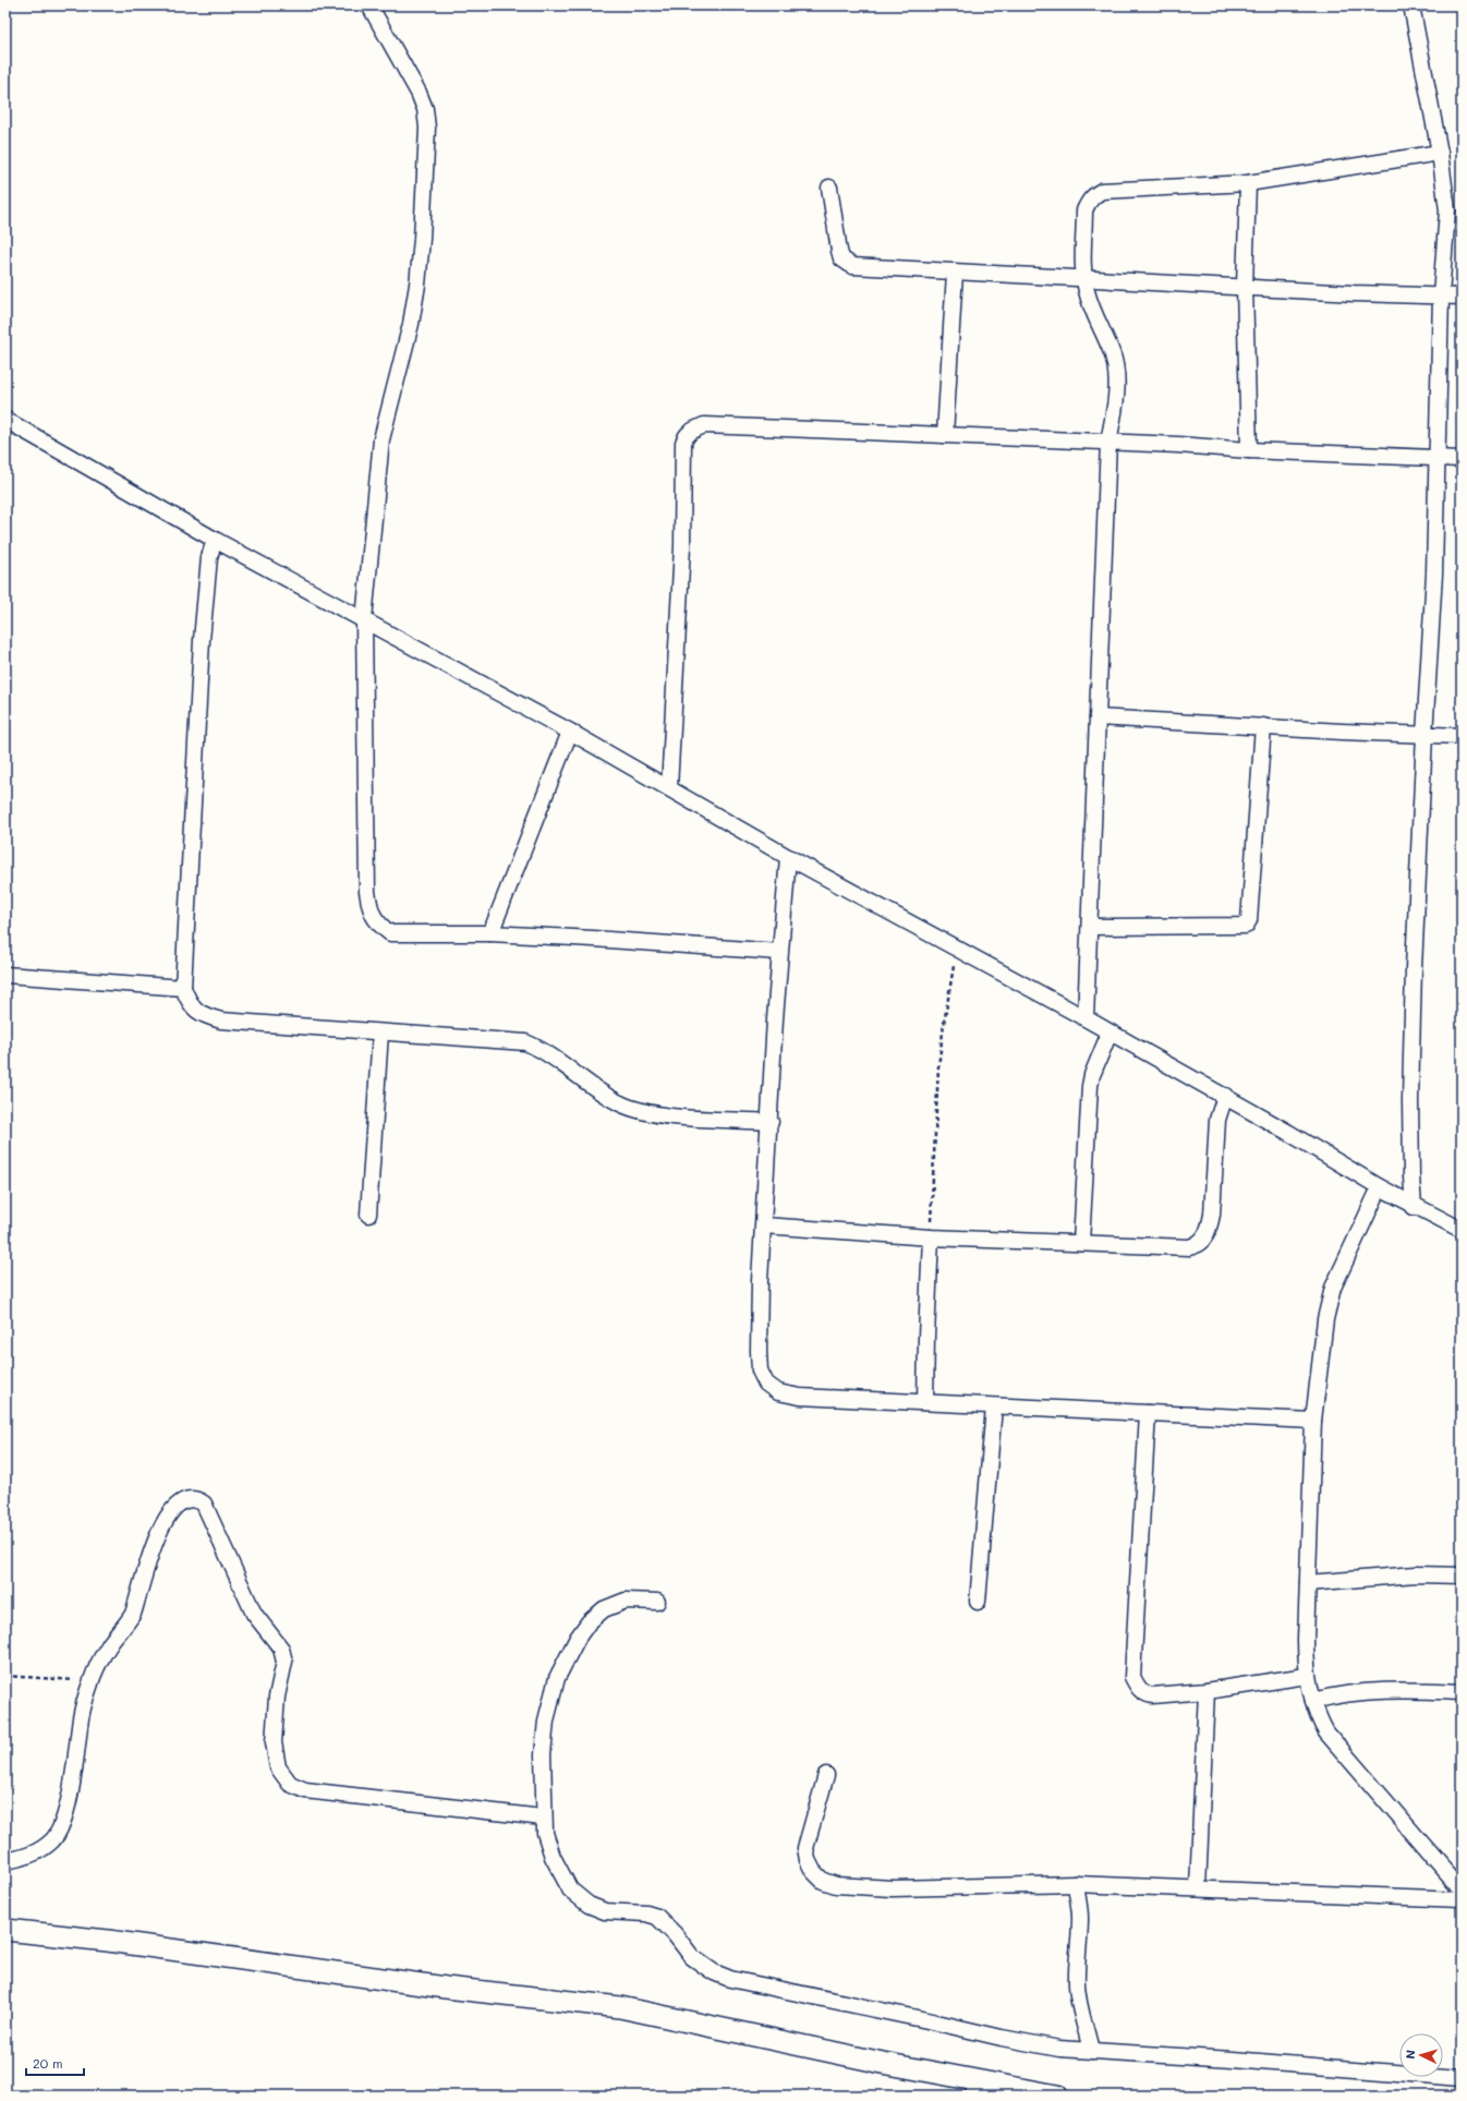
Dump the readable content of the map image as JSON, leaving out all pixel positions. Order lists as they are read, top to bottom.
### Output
{
  "scale_bar": "20 m",
  "north": "left"
}
